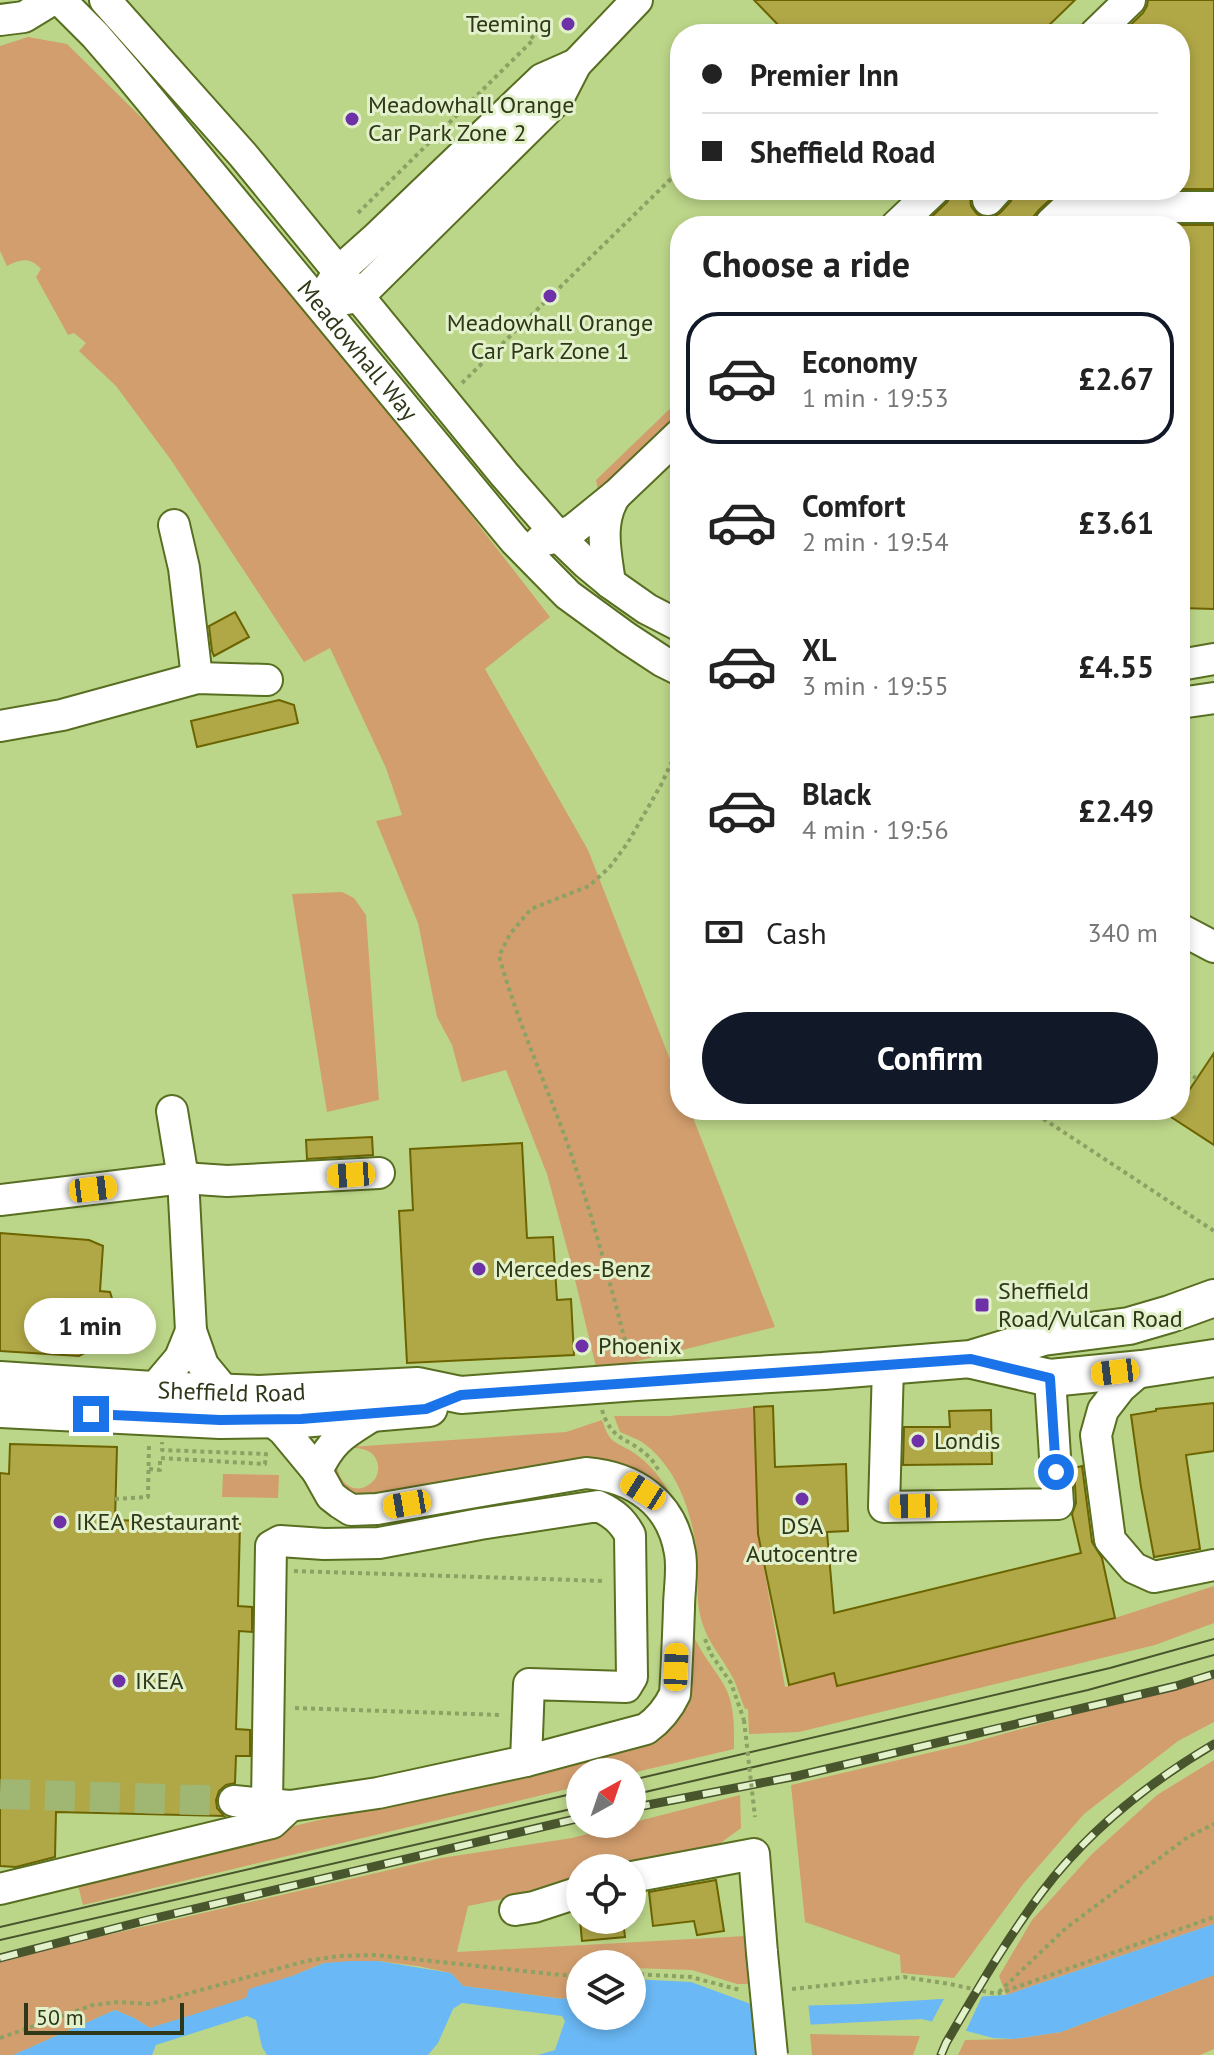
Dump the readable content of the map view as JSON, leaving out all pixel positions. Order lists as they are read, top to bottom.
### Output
{
  "streets": {
    "main road": ["Sheffield Road"],
    "street": ["Meadowhall Way"]
  },
  "places": {
    "other": [
      "Teeming",
      "Meadowhall Orange Car Park Zone 2",
      "Meadowhall Orange Car Park Zone 1",
      "Mercedes-Benz",
      "Phoenix",
      "Londis",
      "DSA Autocentre",
      "IKEA Restaurant",
      "IKEA"
    ],
    "transit": ["Sheffield Road/Vulcan Road"]
  },
  "scale_bar": "50 m",
  "north": "top right",
  "page": {
    "banner": ["Premier Inn", "Sheffield Road"],
    "heading": "Choose a ride",
    "list": [
      {
        "name": "Economy",
        "note": "1 min · 19:53",
        "value": "£2.67"
      },
      {
        "name": "Comfort",
        "note": "2 min · 19:54",
        "value": "£3.61"
      },
      {
        "name": "XL",
        "note": "3 min · 19:55",
        "value": "£4.55"
      },
      {
        "name": "Black",
        "note": "4 min · 19:56",
        "value": "£2.49"
      }
    ],
    "pay": ["Cash", "340 m"],
    "buttons": "Confirm",
    "bubble": "1 min",
    "scale": "50 m"
  }
}
